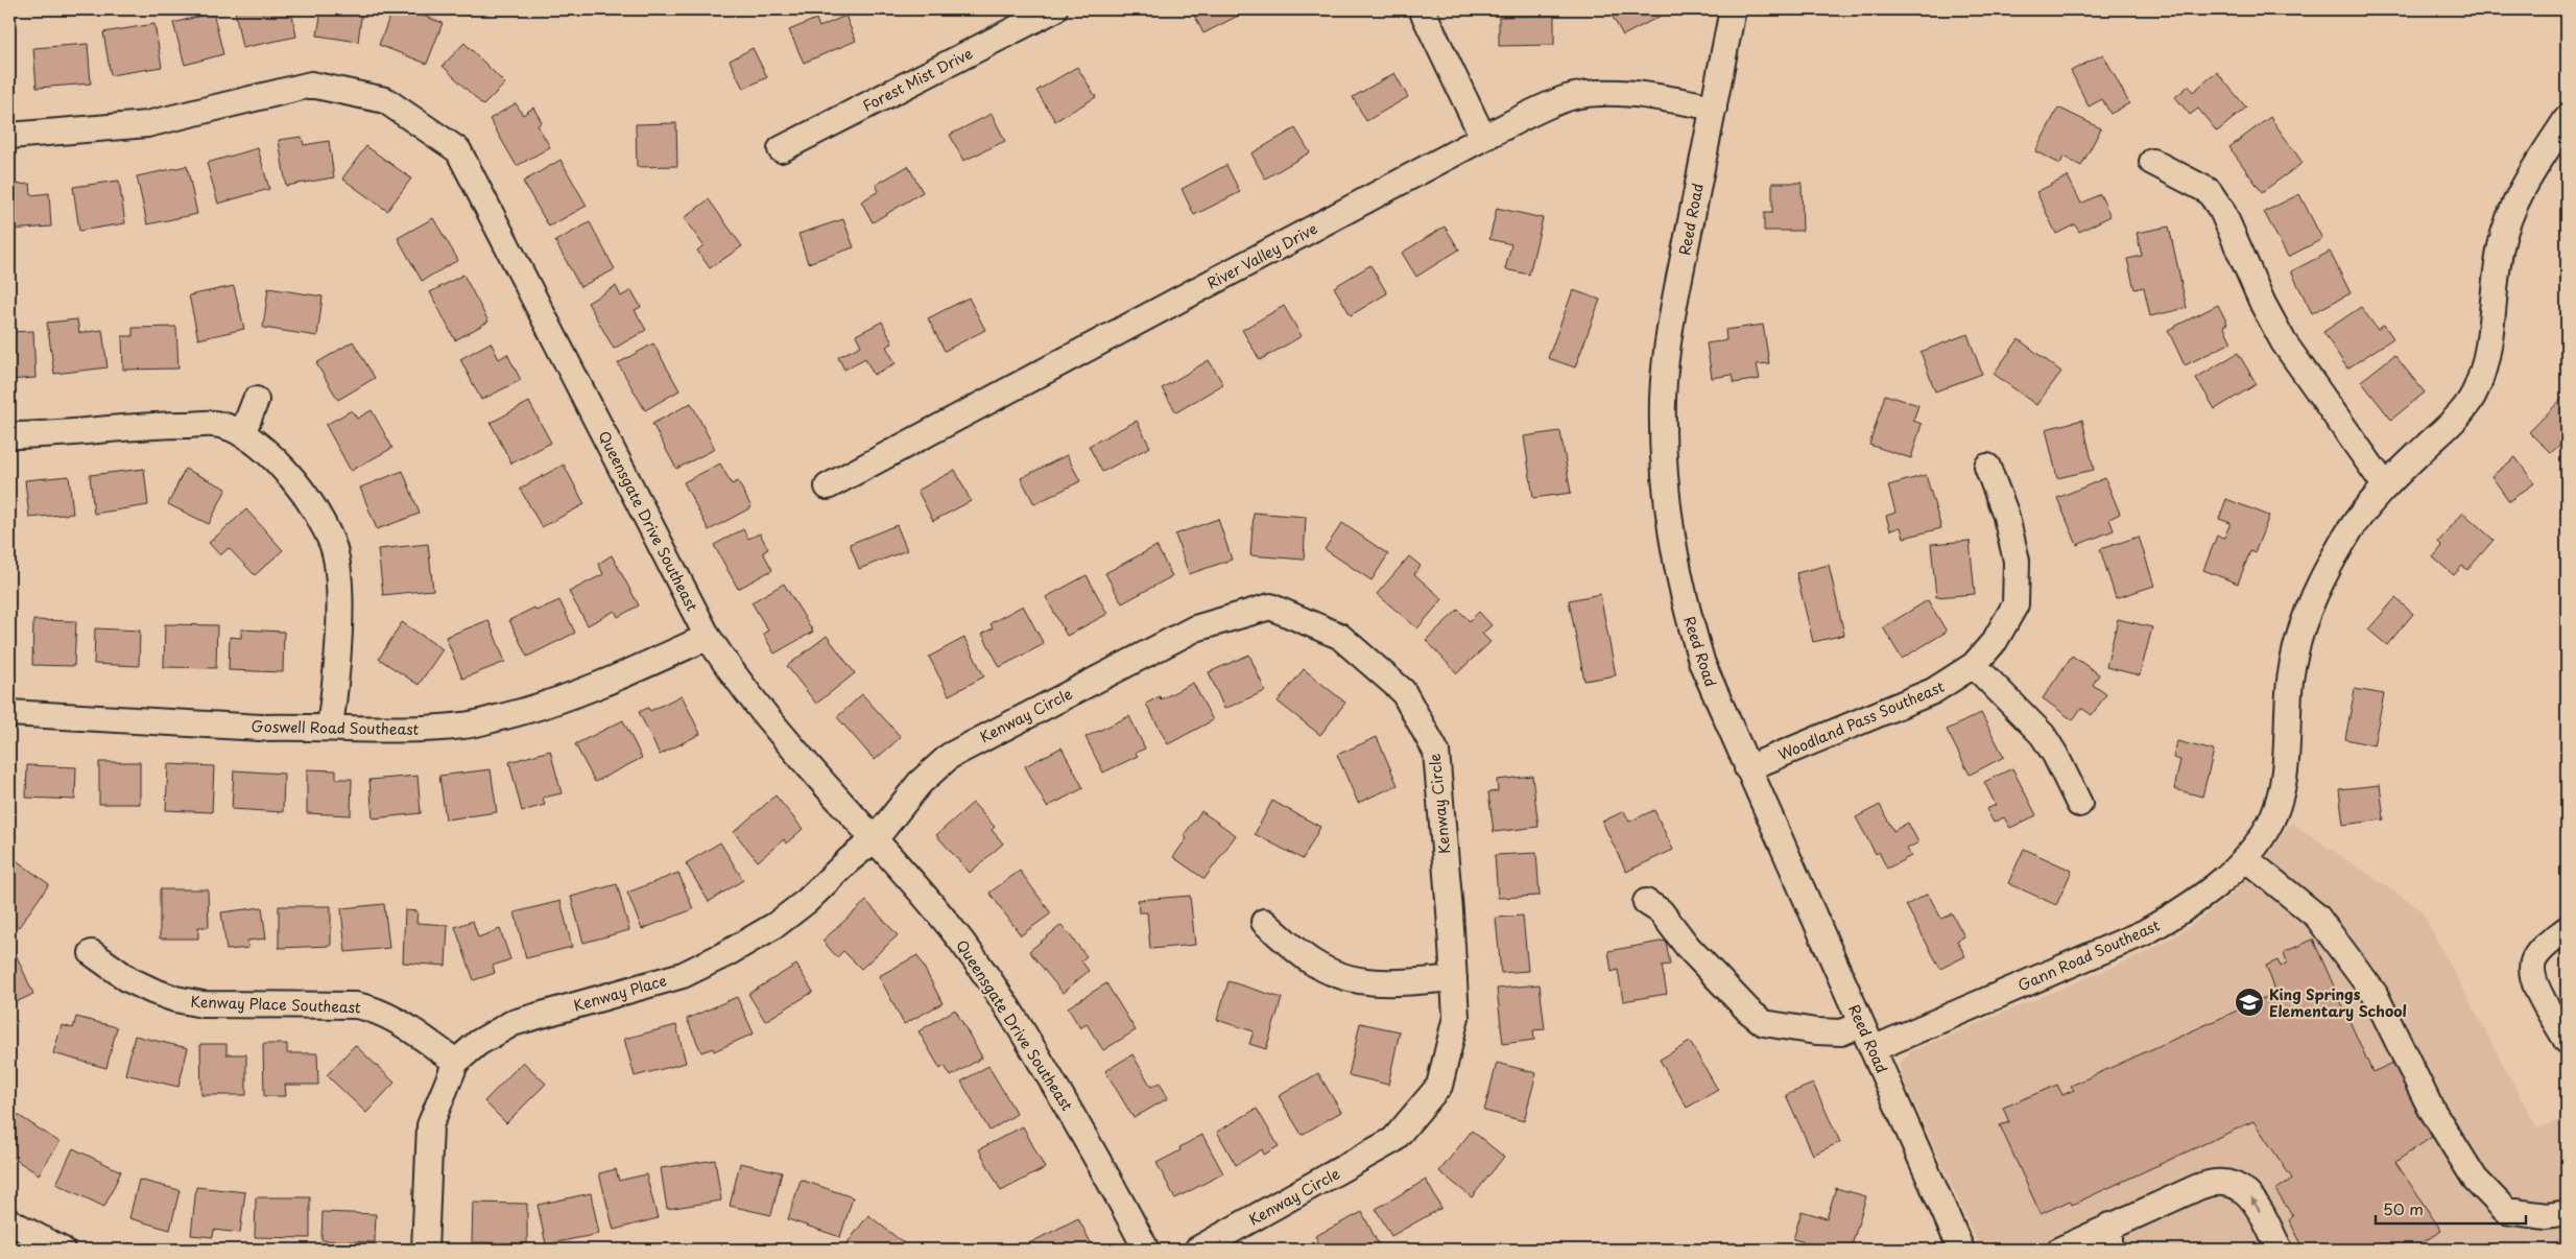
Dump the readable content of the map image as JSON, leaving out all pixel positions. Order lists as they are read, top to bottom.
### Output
{
  "streets": {
    "street": [
      "Forest Mist Drive",
      "Reed Road",
      "River Valley Drive",
      "Queensgate Drive Southeast",
      "Kenway Circle",
      "Woodland Pass Southeast",
      "Goswell Road Southeast",
      "Gann Road Southeast",
      "Kenway Place",
      "Kenway Place Southeast"
    ]
  },
  "crossings": [
    ["Reed Road", "River Valley Drive"],
    ["Reed Road", "Woodland Pass Southeast"],
    ["Reed Road", "Gann Road Southeast"],
    ["Queensgate Drive Southeast", "Goswell Road Southeast"],
    ["Queensgate Drive Southeast", "Kenway Place"],
    ["Kenway Circle", "Kenway Place"],
    ["Kenway Place", "Kenway Place Southeast"]
  ],
  "places": {
    "school or university": ["King Springs Elementary School"]
  },
  "scale_bar": "50 m"
}
